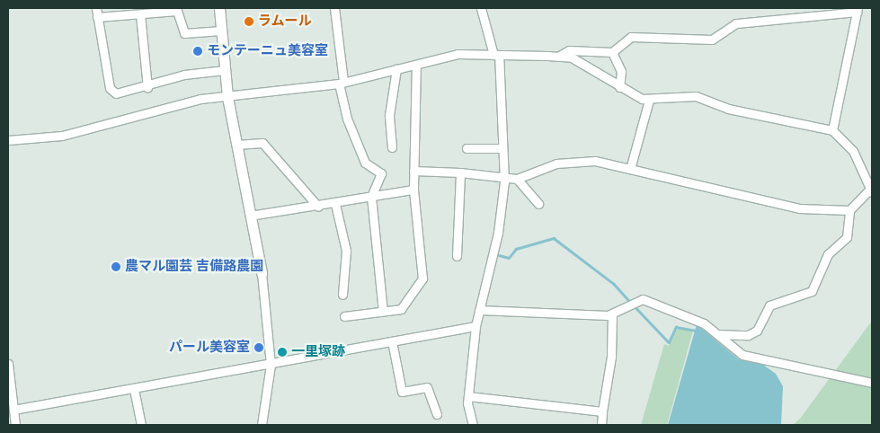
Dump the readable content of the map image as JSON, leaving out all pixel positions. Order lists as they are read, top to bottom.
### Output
{
  "places": [
    "ラムール",
    "モンテーニュ美容室",
    "農マル園芸 吉備路農園",
    "パール美容室",
    "一里塚跡"
  ]
}
